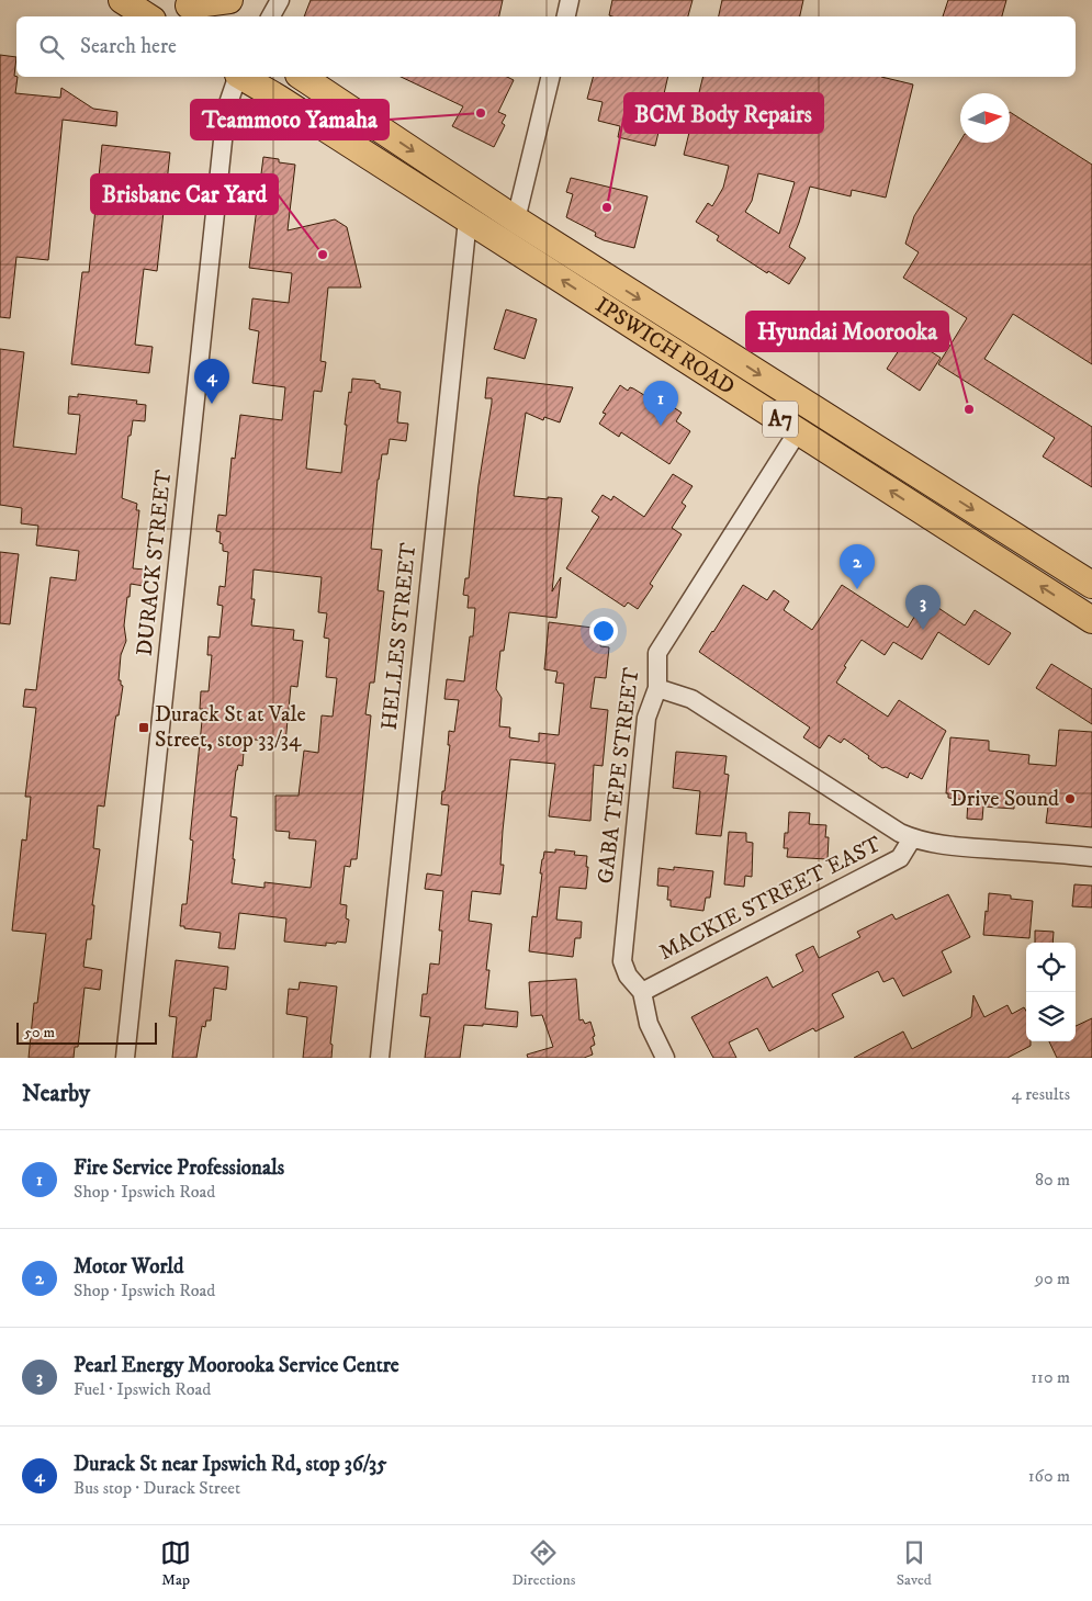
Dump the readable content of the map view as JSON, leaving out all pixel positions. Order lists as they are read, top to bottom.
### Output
{
  "streets": {
    "highway": ["IPSWICH ROAD", "A7"],
    "street": [
      "DURACK STREET",
      "HELLES STREET",
      "GABA TEPE STREET",
      "MACKIE STREET EAST"
    ]
  },
  "crossings": [
    ["IPSWICH ROAD", "HELLES STREET"],
    ["IPSWICH ROAD", "GABA TEPE STREET"],
    ["GABA TEPE STREET", "MACKIE STREET EAST"]
  ],
  "places": {
    "other": [
      "Teammoto Yamaha",
      "BCM Body Repairs",
      "Brisbane Car Yard",
      "Hyundai Moorooka",
      "Drive Sound"
    ],
    "transit": ["Durack St at Vale Street, stop 33/34"]
  },
  "scale_bar": "50 m",
  "north": "right",
  "page": {
    "search": "Search here",
    "pins": [
      "4",
      "1",
      "2",
      "3"
    ],
    "scale": "50 m",
    "heading": ["Nearby", "4 results"],
    "list": [
      {
        "mark": "1",
        "name": "Fire Service Professionals",
        "note": "Shop · Ipswich Road",
        "value": "80 m"
      },
      {
        "mark": "2",
        "name": "Motor World",
        "note": "Shop · Ipswich Road",
        "value": "90 m"
      },
      {
        "mark": "3",
        "name": "Pearl Energy Moorooka Service Centre",
        "note": "Fuel · Ipswich Road",
        "value": "110 m"
      },
      {
        "mark": "4",
        "name": "Durack St near Ipswich Rd, stop 36/35",
        "note": "Bus stop · Durack Street",
        "value": "160 m"
      }
    ],
    "nav": ["Map", "Directions", "Saved"]
  }
}
